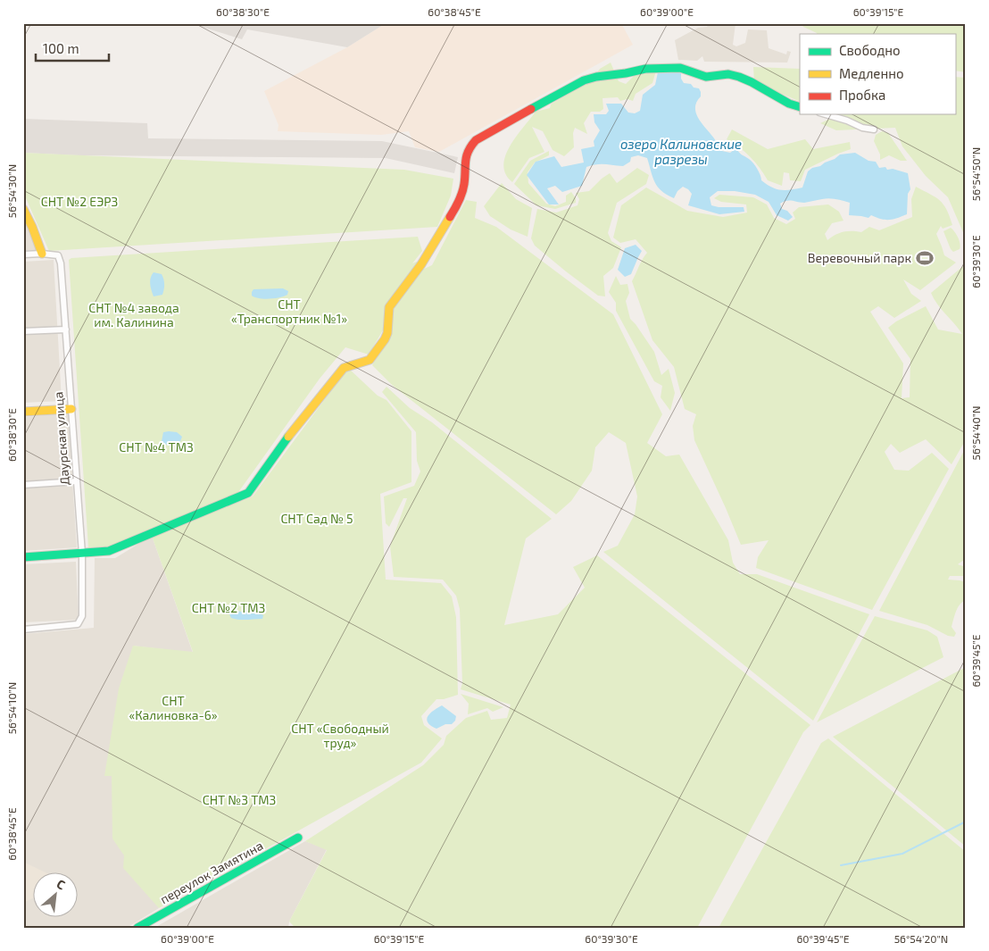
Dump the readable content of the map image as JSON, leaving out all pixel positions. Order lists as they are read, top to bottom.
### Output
{
  "streets": {
    "street": ["Даурская улица", "переулок Замятина"]
  },
  "water": ["озеро Калиновские разрезы"],
  "parks": [
    "СНТ №2 ЕЭРЗ",
    "СНТ «Транспортник №1»",
    "СНТ №4 завода им. Калинина",
    "СНТ №4 ТМЗ",
    "СНТ Сад № 5",
    "СНТ №2 ТМЗ",
    "СНТ «Калиновка-6»",
    "СНТ «Свободный труд»",
    "СНТ №3 ТМЗ"
  ],
  "places": {
    "sports": ["Веревочный парк"]
  },
  "legend": ["Свободно", "Медленно", "Пробка"],
  "scale_bar": "100 m",
  "north": "top right",
  "coordinates": [
    "60°38'30\"E",
    "60°38'45\"E",
    "60°39'00\"E",
    "60°39'15\"E",
    "56°54'50\"N",
    "56°54'30\"N",
    "60°39'30\"E",
    "56°54'40\"N",
    "60°39'45\"E",
    "56°54'10\"N",
    "56°54'20\"N"
  ]
}
